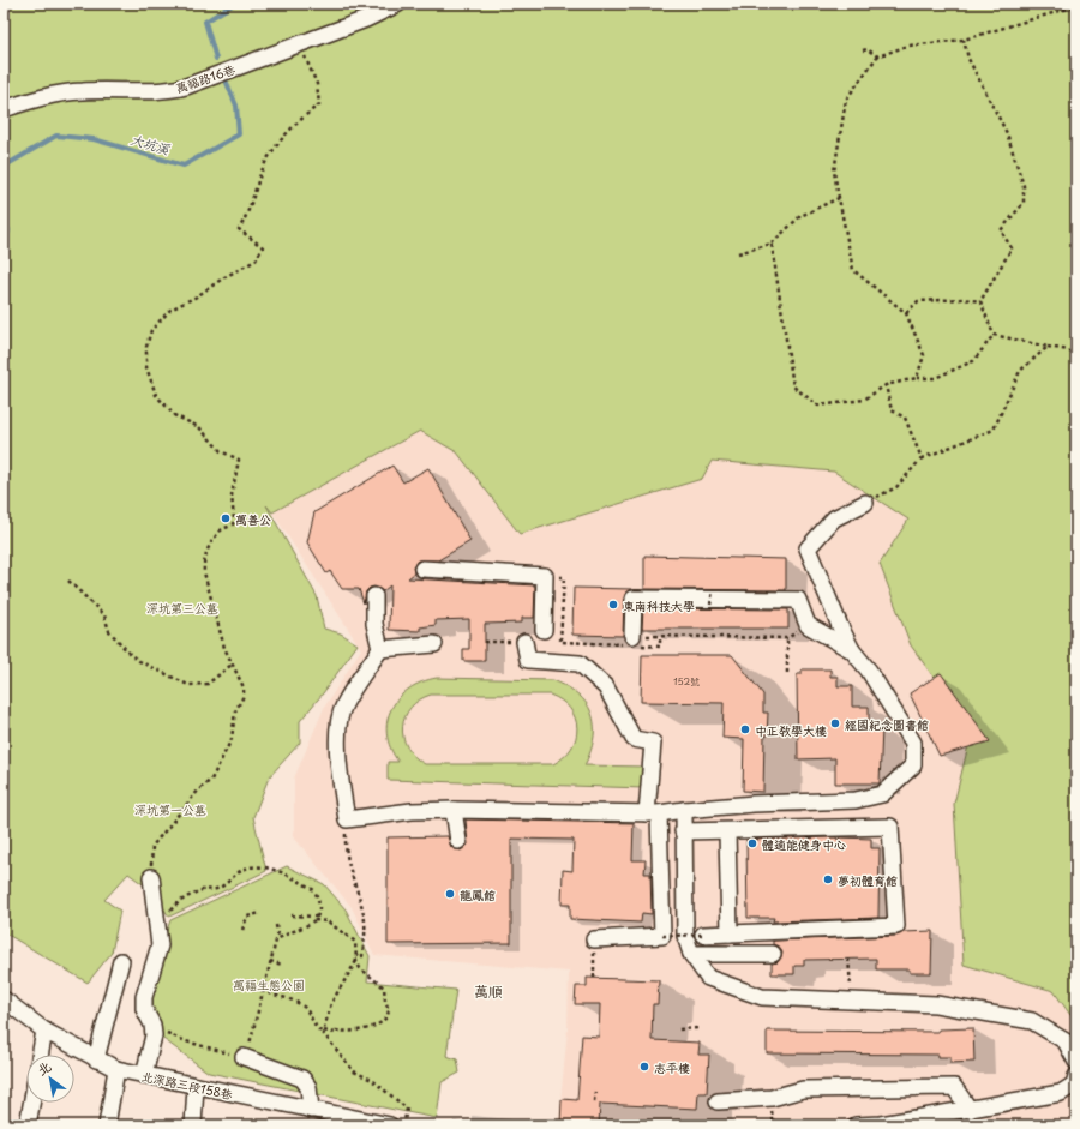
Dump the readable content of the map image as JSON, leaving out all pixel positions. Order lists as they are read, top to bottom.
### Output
{
  "streets": {
    "street": ["萬福路16巷", "北深路三段158巷"]
  },
  "districts": ["萬順"],
  "water": ["大坑溪"],
  "parks": ["深坑第三公墓", "深坑第一公墓", "萬福生態公園"],
  "places": [
    "萬善公",
    "東南科技大學",
    "經國紀念圖書館",
    "中正教學大樓",
    "體適能健身中心",
    "夢初體育館",
    "龍鳳館",
    "志平樓"
  ],
  "house_numbers": ["152號"],
  "north": "top left"
}
